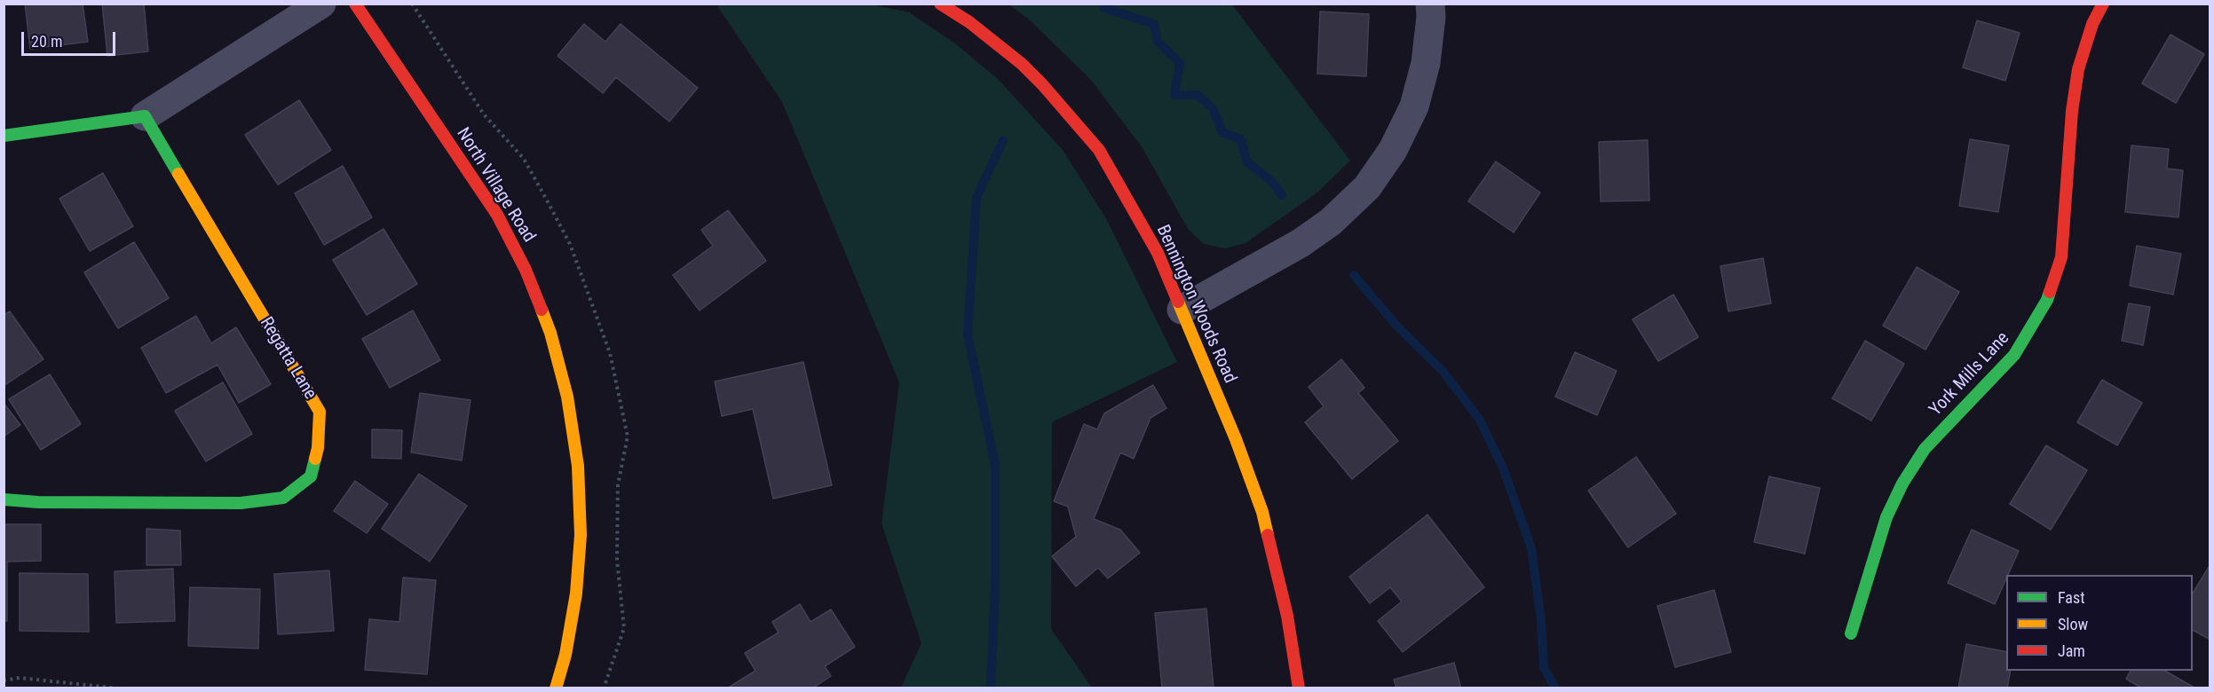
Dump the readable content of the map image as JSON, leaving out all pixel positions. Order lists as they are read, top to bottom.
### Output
{
  "streets": {
    "street": [
      "North Village Road",
      "Bennington Woods Road",
      "Regatta Lane",
      "York Mills Lane"
    ]
  },
  "legend": ["Fast", "Slow", "Jam"],
  "scale_bar": "20 m"
}
